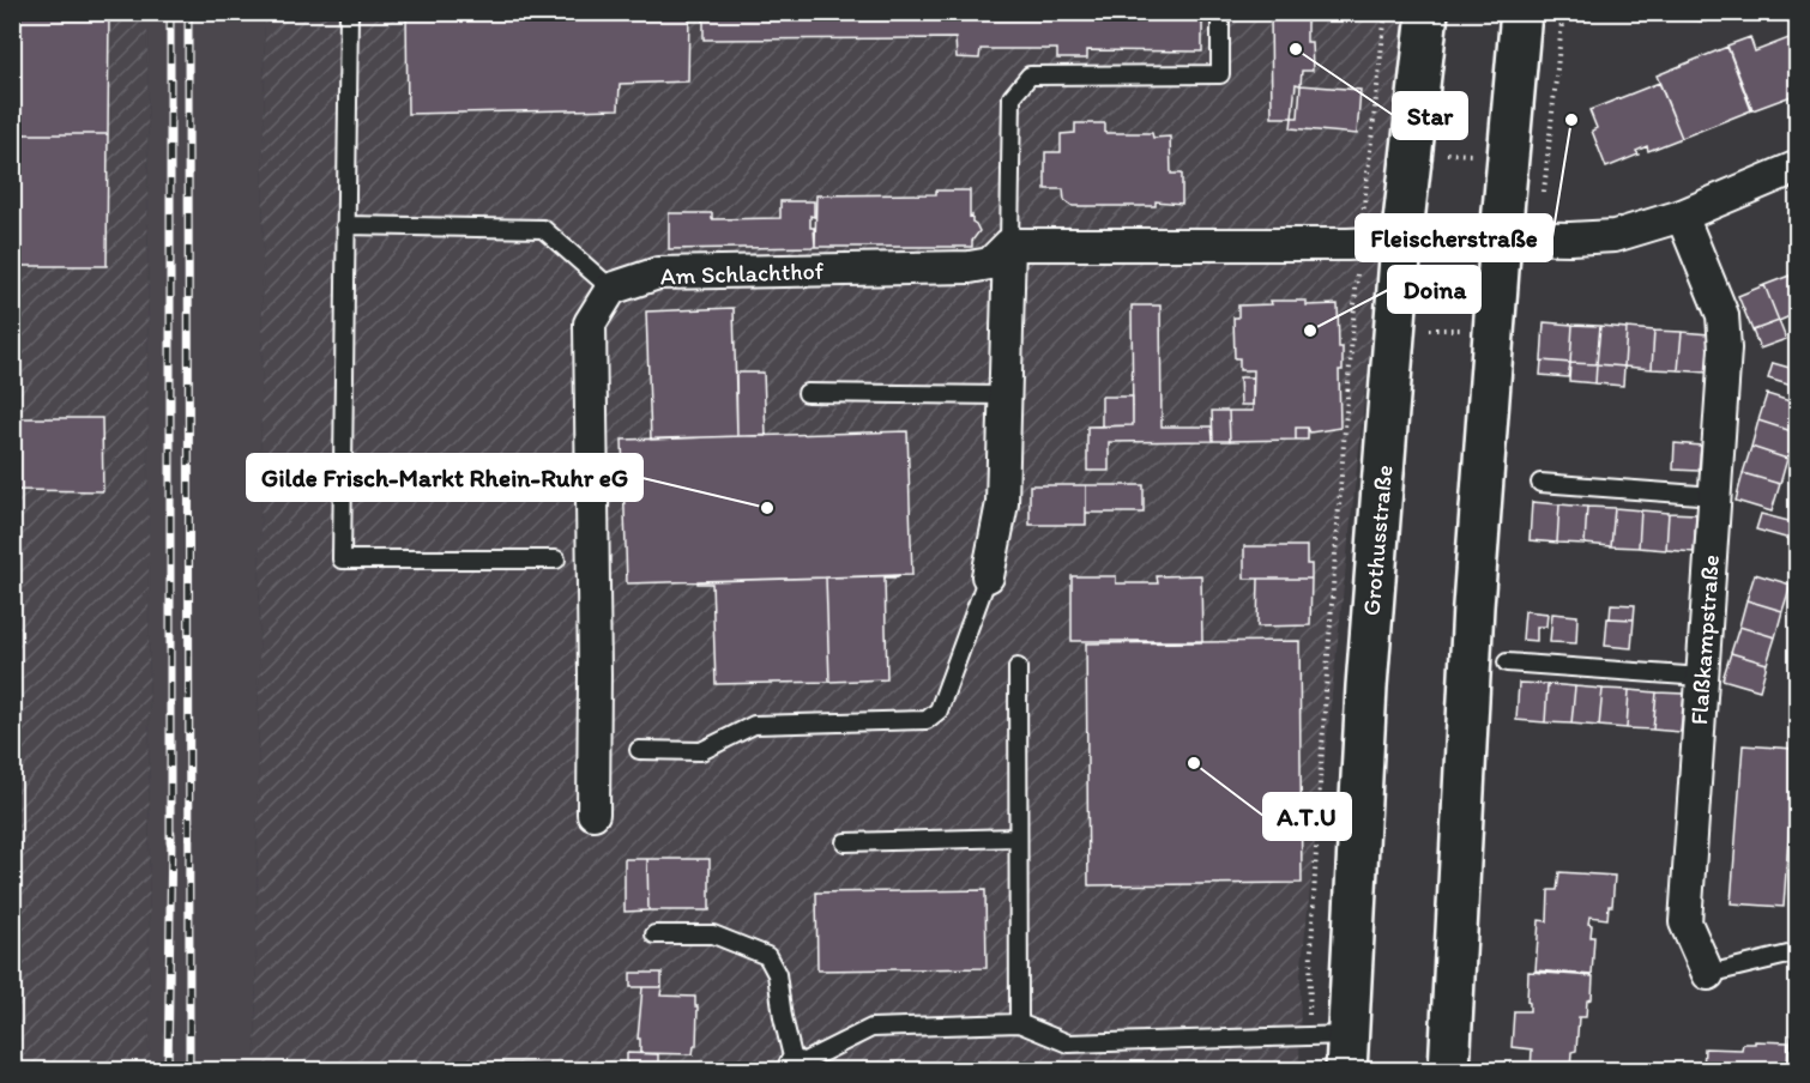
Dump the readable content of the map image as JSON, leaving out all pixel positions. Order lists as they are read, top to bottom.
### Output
{
  "streets": {
    "main road": ["Grothusstraße"],
    "street": ["Am Schlachthof", "Flaßkampstraße"]
  },
  "places": [
    "Star",
    "Fleischerstraße",
    "Doina",
    "Gilde Frisch-Markt Rhein-Ruhr eG",
    "A.T.U"
  ]
}
